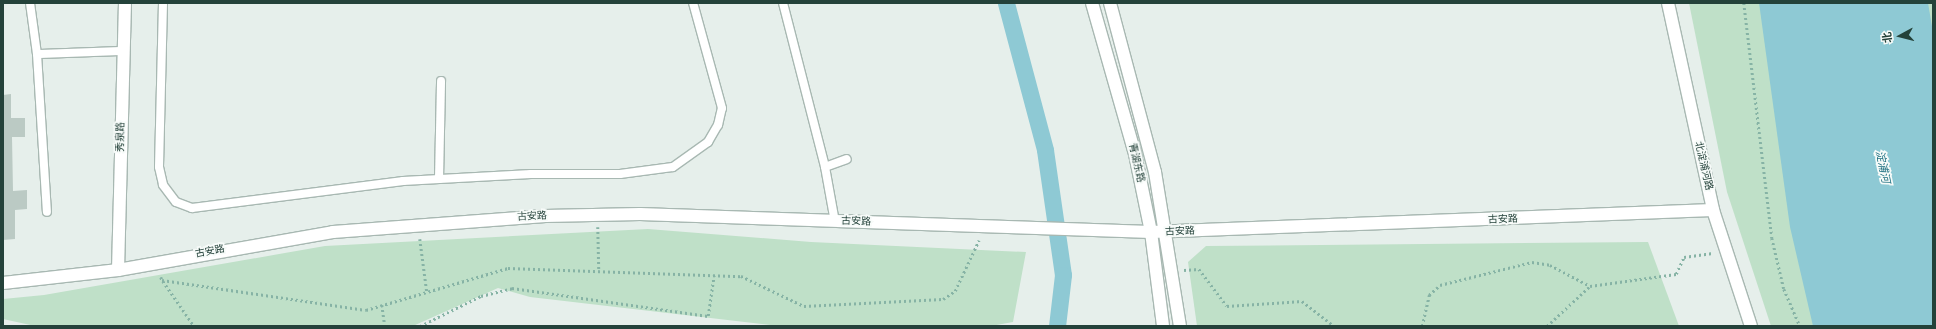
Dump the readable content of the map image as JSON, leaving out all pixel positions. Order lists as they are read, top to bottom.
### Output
{
  "streets": {
    "street": [
      "秀泉路",
      "青湖东路",
      "北淀浦河路",
      "古安路"
    ]
  },
  "crossings": [
    ["秀泉路", "古安路"],
    ["青湖东路", "古安路"],
    ["北淀浦河路", "古安路"]
  ],
  "water": ["淀浦河"],
  "north": "left"
}
